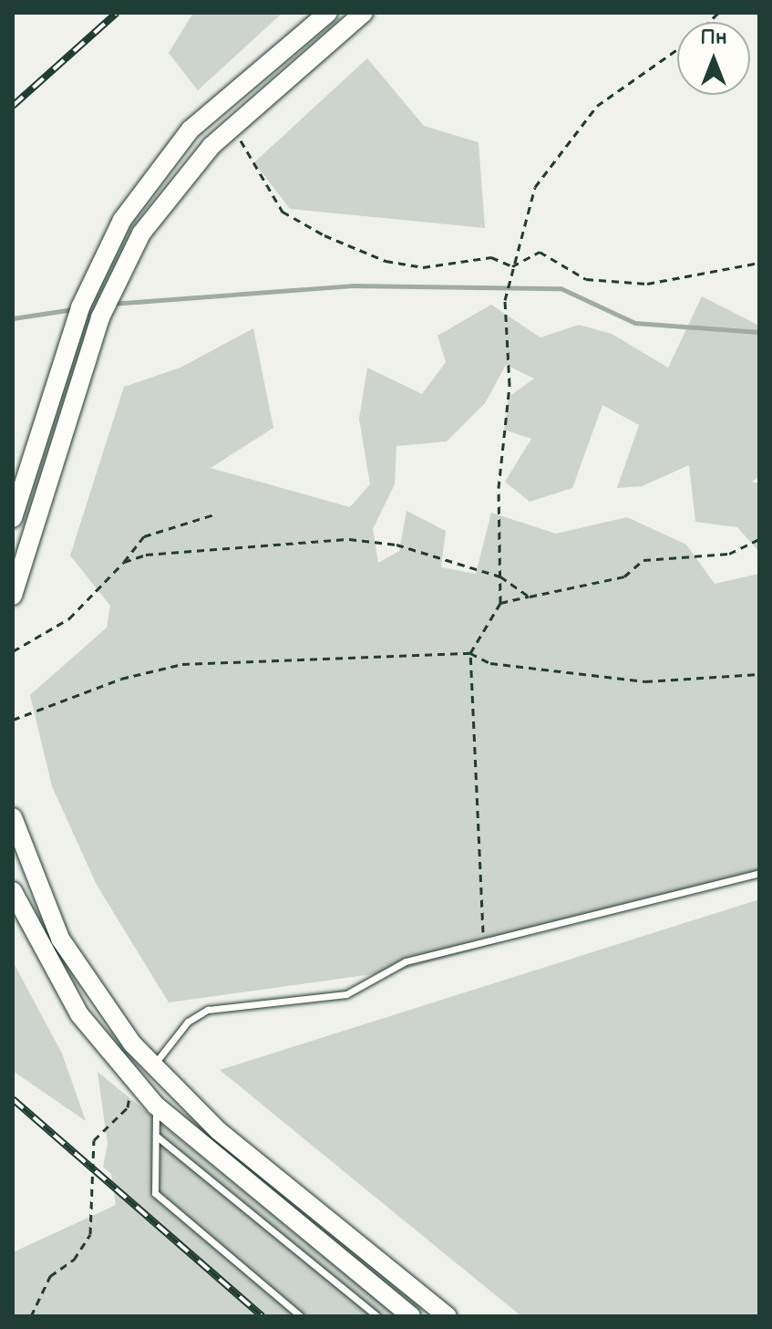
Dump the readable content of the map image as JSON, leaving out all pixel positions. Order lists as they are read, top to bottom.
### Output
{
  "north": "top"
}
